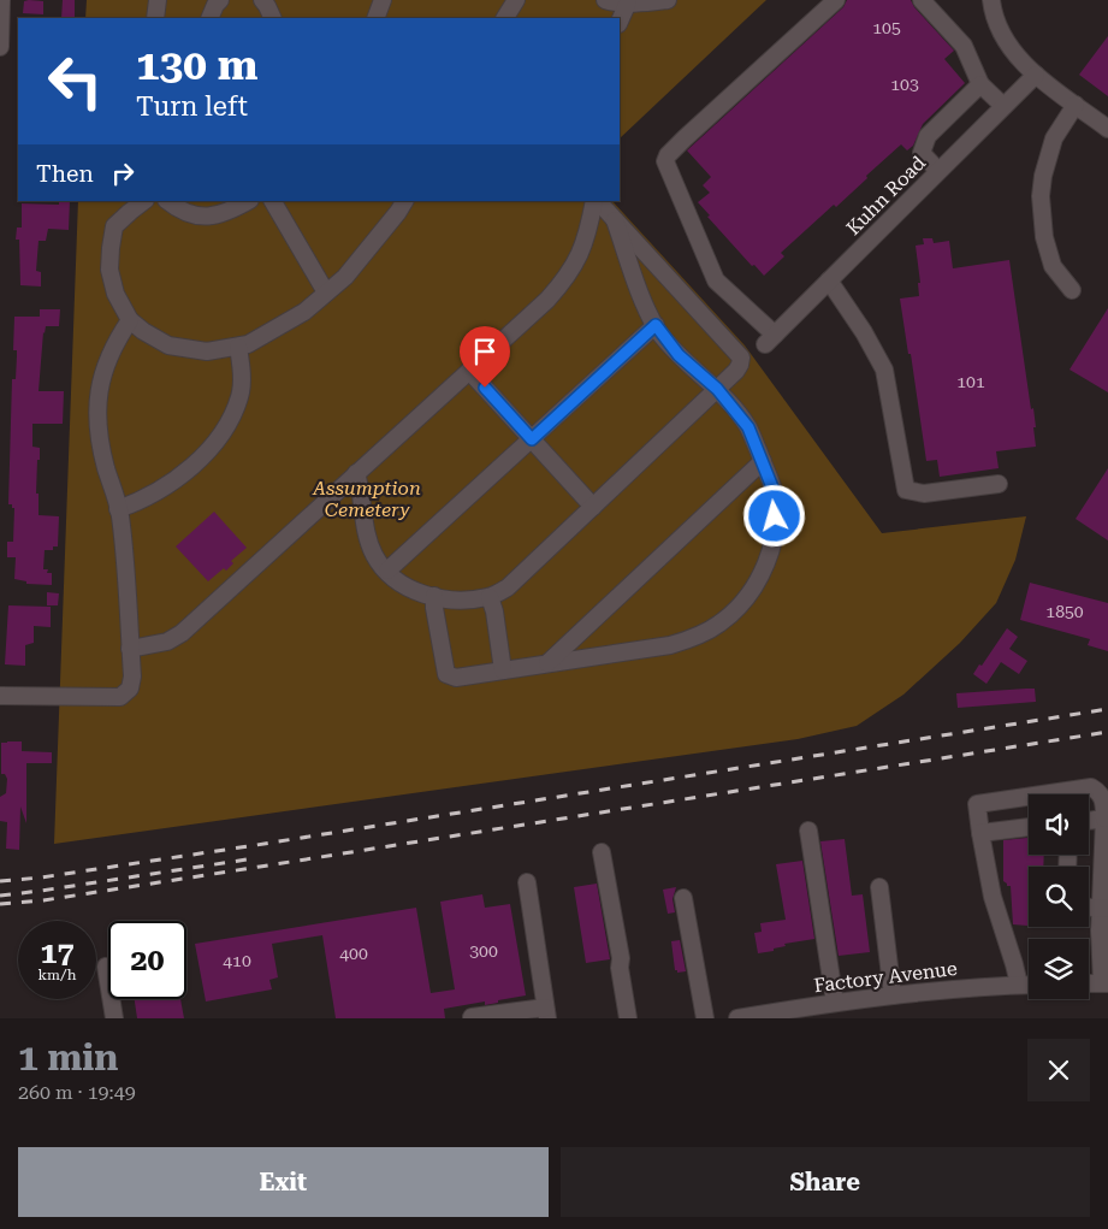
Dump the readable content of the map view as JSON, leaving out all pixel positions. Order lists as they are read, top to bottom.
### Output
{
  "streets": {
    "street": ["Kuhn Road", "Factory Avenue"]
  },
  "parks": ["Assumption Cemetery"],
  "house_numbers": [
    "105",
    "103",
    "101",
    "1850",
    "300",
    "400",
    "410"
  ],
  "page": {
    "turn": ["130 m", "Turn left"],
    "then": "Then",
    "speed": "17 km/h",
    "limit": "20",
    "heading": ["1 min", "260 m · 19:49"],
    "buttons": ["Exit", "Share"]
  }
}
